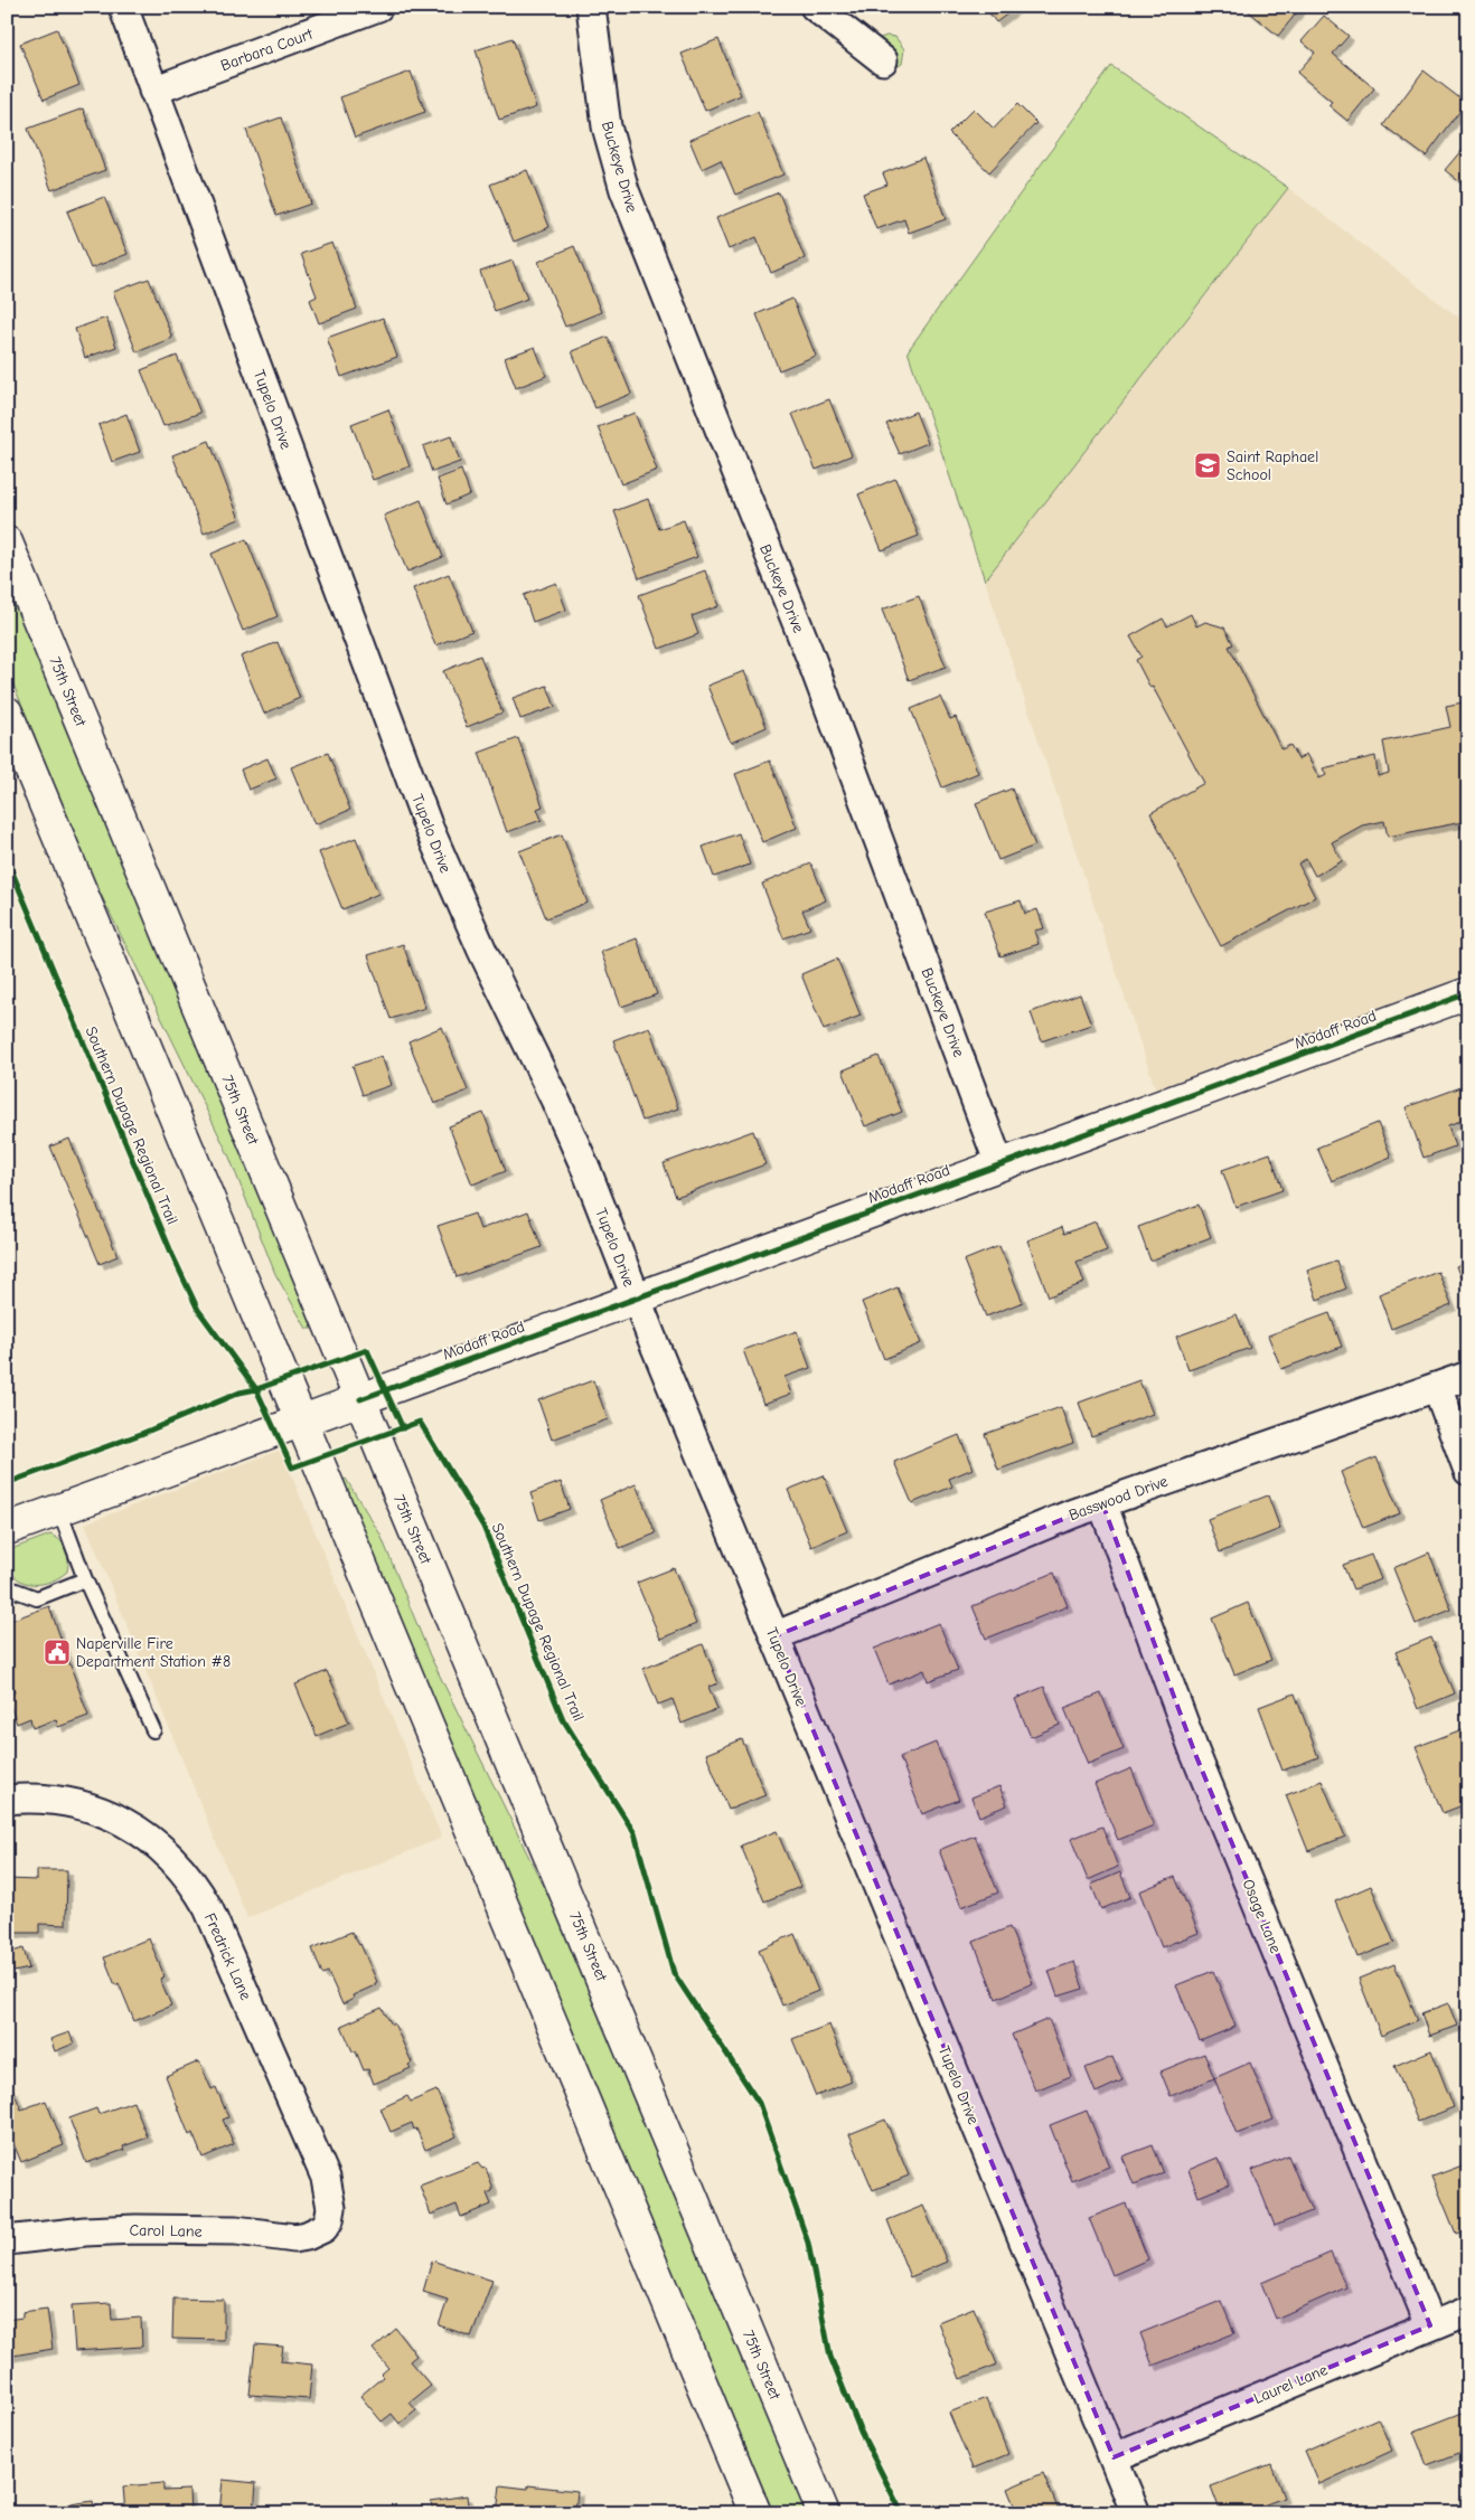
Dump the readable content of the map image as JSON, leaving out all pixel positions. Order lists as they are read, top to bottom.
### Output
{
  "streets": {
    "main road": ["75th Street", "Modaff Road"],
    "street": [
      "Barbara Court",
      "Buckeye Drive",
      "Tupelo Drive",
      "Basswood Drive",
      "Osage Lane",
      "Fredrick Lane",
      "Carol Lane",
      "Laurel Lane"
    ],
    "cycle path": ["Southern Dupage Regional Trail"]
  },
  "crossings": [
    ["Barbara Court", "Tupelo Drive"],
    ["Buckeye Drive", "Modaff Road"],
    ["Tupelo Drive", "Modaff Road"],
    ["Tupelo Drive", "Basswood Drive"],
    ["Tupelo Drive", "Laurel Lane"],
    ["75th Street", "Modaff Road"],
    ["Basswood Drive", "Osage Lane"],
    ["Osage Lane", "Laurel Lane"],
    ["Fredrick Lane", "Carol Lane"]
  ],
  "places": {
    "school or university": ["Saint Raphael School"],
    "public building": ["Naperville Fire Department Station #8"]
  }
}
